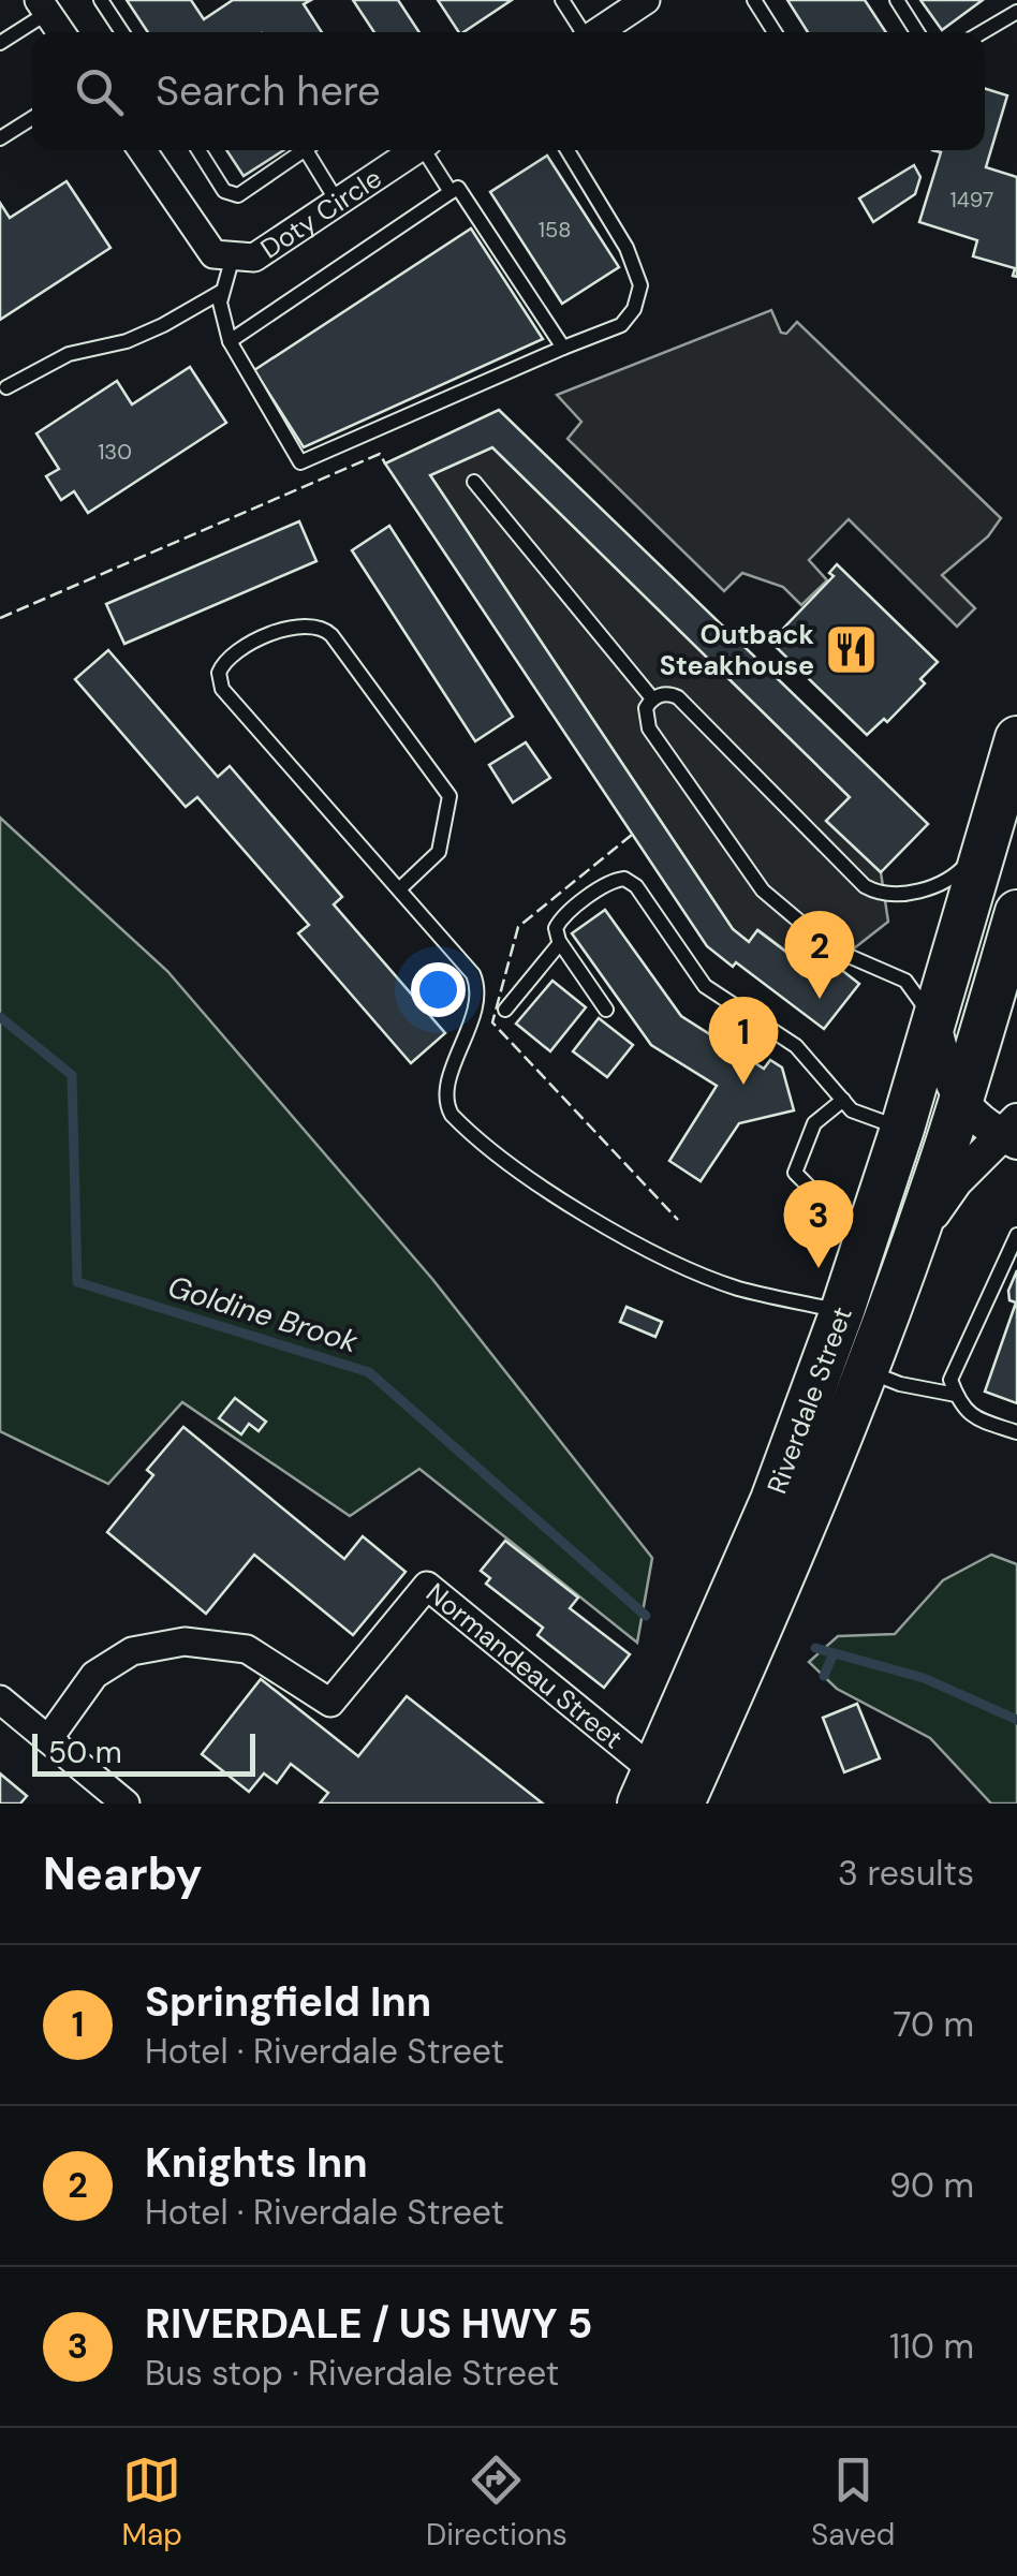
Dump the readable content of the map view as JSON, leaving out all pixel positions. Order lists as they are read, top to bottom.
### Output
{
  "streets": {
    "main road": ["Riverdale Street"],
    "street": ["Doty Circle", "Normandeau Street"]
  },
  "crossings": [
    ["Riverdale Street", "Normandeau Street"]
  ],
  "water": ["Goldine Brook"],
  "places": {
    "restaurant": ["Outback Steakhouse"]
  },
  "house_numbers": ["1497", "158", "130"],
  "scale_bar": "50 m",
  "page": {
    "search": "Search here",
    "pins": ["2", "1", "3"],
    "scale": "50 m",
    "heading": ["Nearby", "3 results"],
    "list": [
      {
        "mark": "1",
        "name": "Springfield Inn",
        "note": "Hotel · Riverdale Street",
        "value": "70 m"
      },
      {
        "mark": "2",
        "name": "Knights Inn",
        "note": "Hotel · Riverdale Street",
        "value": "90 m"
      },
      {
        "mark": "3",
        "name": "RIVERDALE / US HWY 5",
        "note": "Bus stop · Riverdale Street",
        "value": "110 m"
      }
    ],
    "nav": ["Map", "Directions", "Saved"]
  }
}
